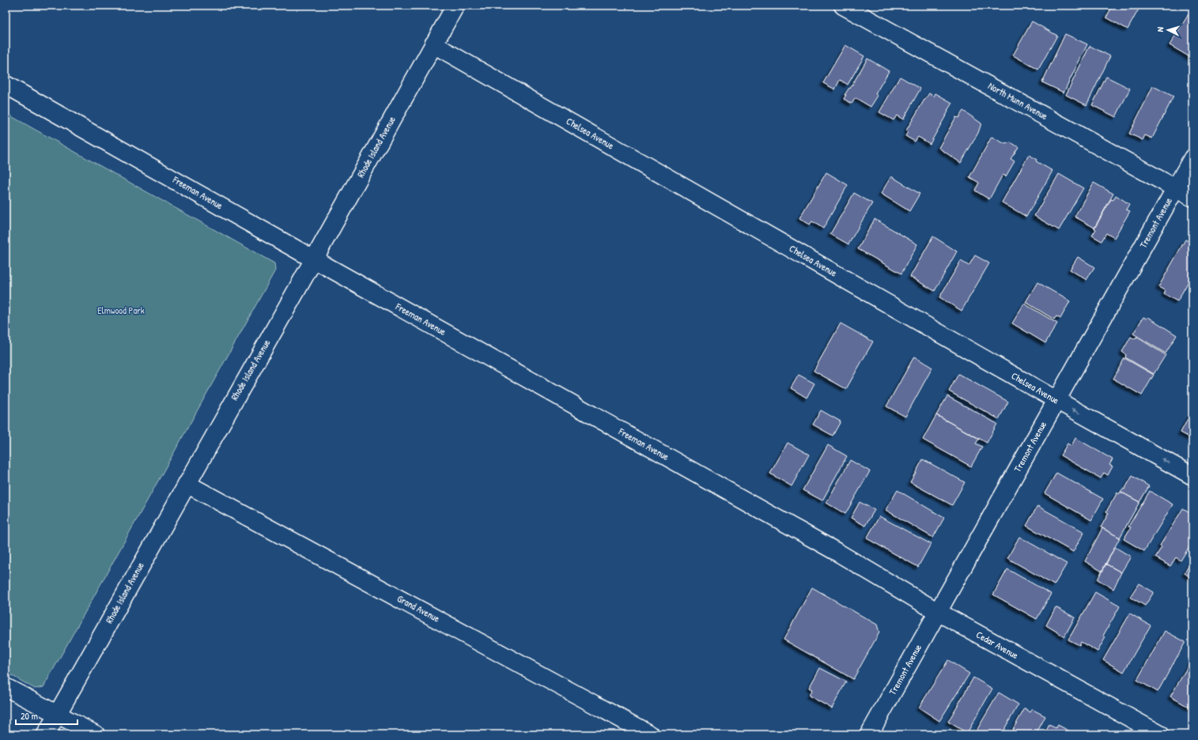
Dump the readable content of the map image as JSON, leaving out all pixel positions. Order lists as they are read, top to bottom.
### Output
{
  "streets": {
    "street": [
      "North Munn Avenue",
      "Chelsea Avenue",
      "Rhode Island Avenue",
      "Freeman Avenue",
      "Tremont Avenue",
      "Grand Avenue",
      "Cedar Avenue"
    ]
  },
  "crossings": [
    ["North Munn Avenue", "Tremont Avenue"],
    ["Chelsea Avenue", "Rhode Island Avenue"],
    ["Chelsea Avenue", "Tremont Avenue"],
    ["Rhode Island Avenue", "Freeman Avenue"],
    ["Rhode Island Avenue", "Grand Avenue"],
    ["Freeman Avenue", "Cedar Avenue"],
    ["Tremont Avenue", "Cedar Avenue"]
  ],
  "parks": ["Elmwood Park"],
  "scale_bar": "20 m",
  "north": "left"
}
